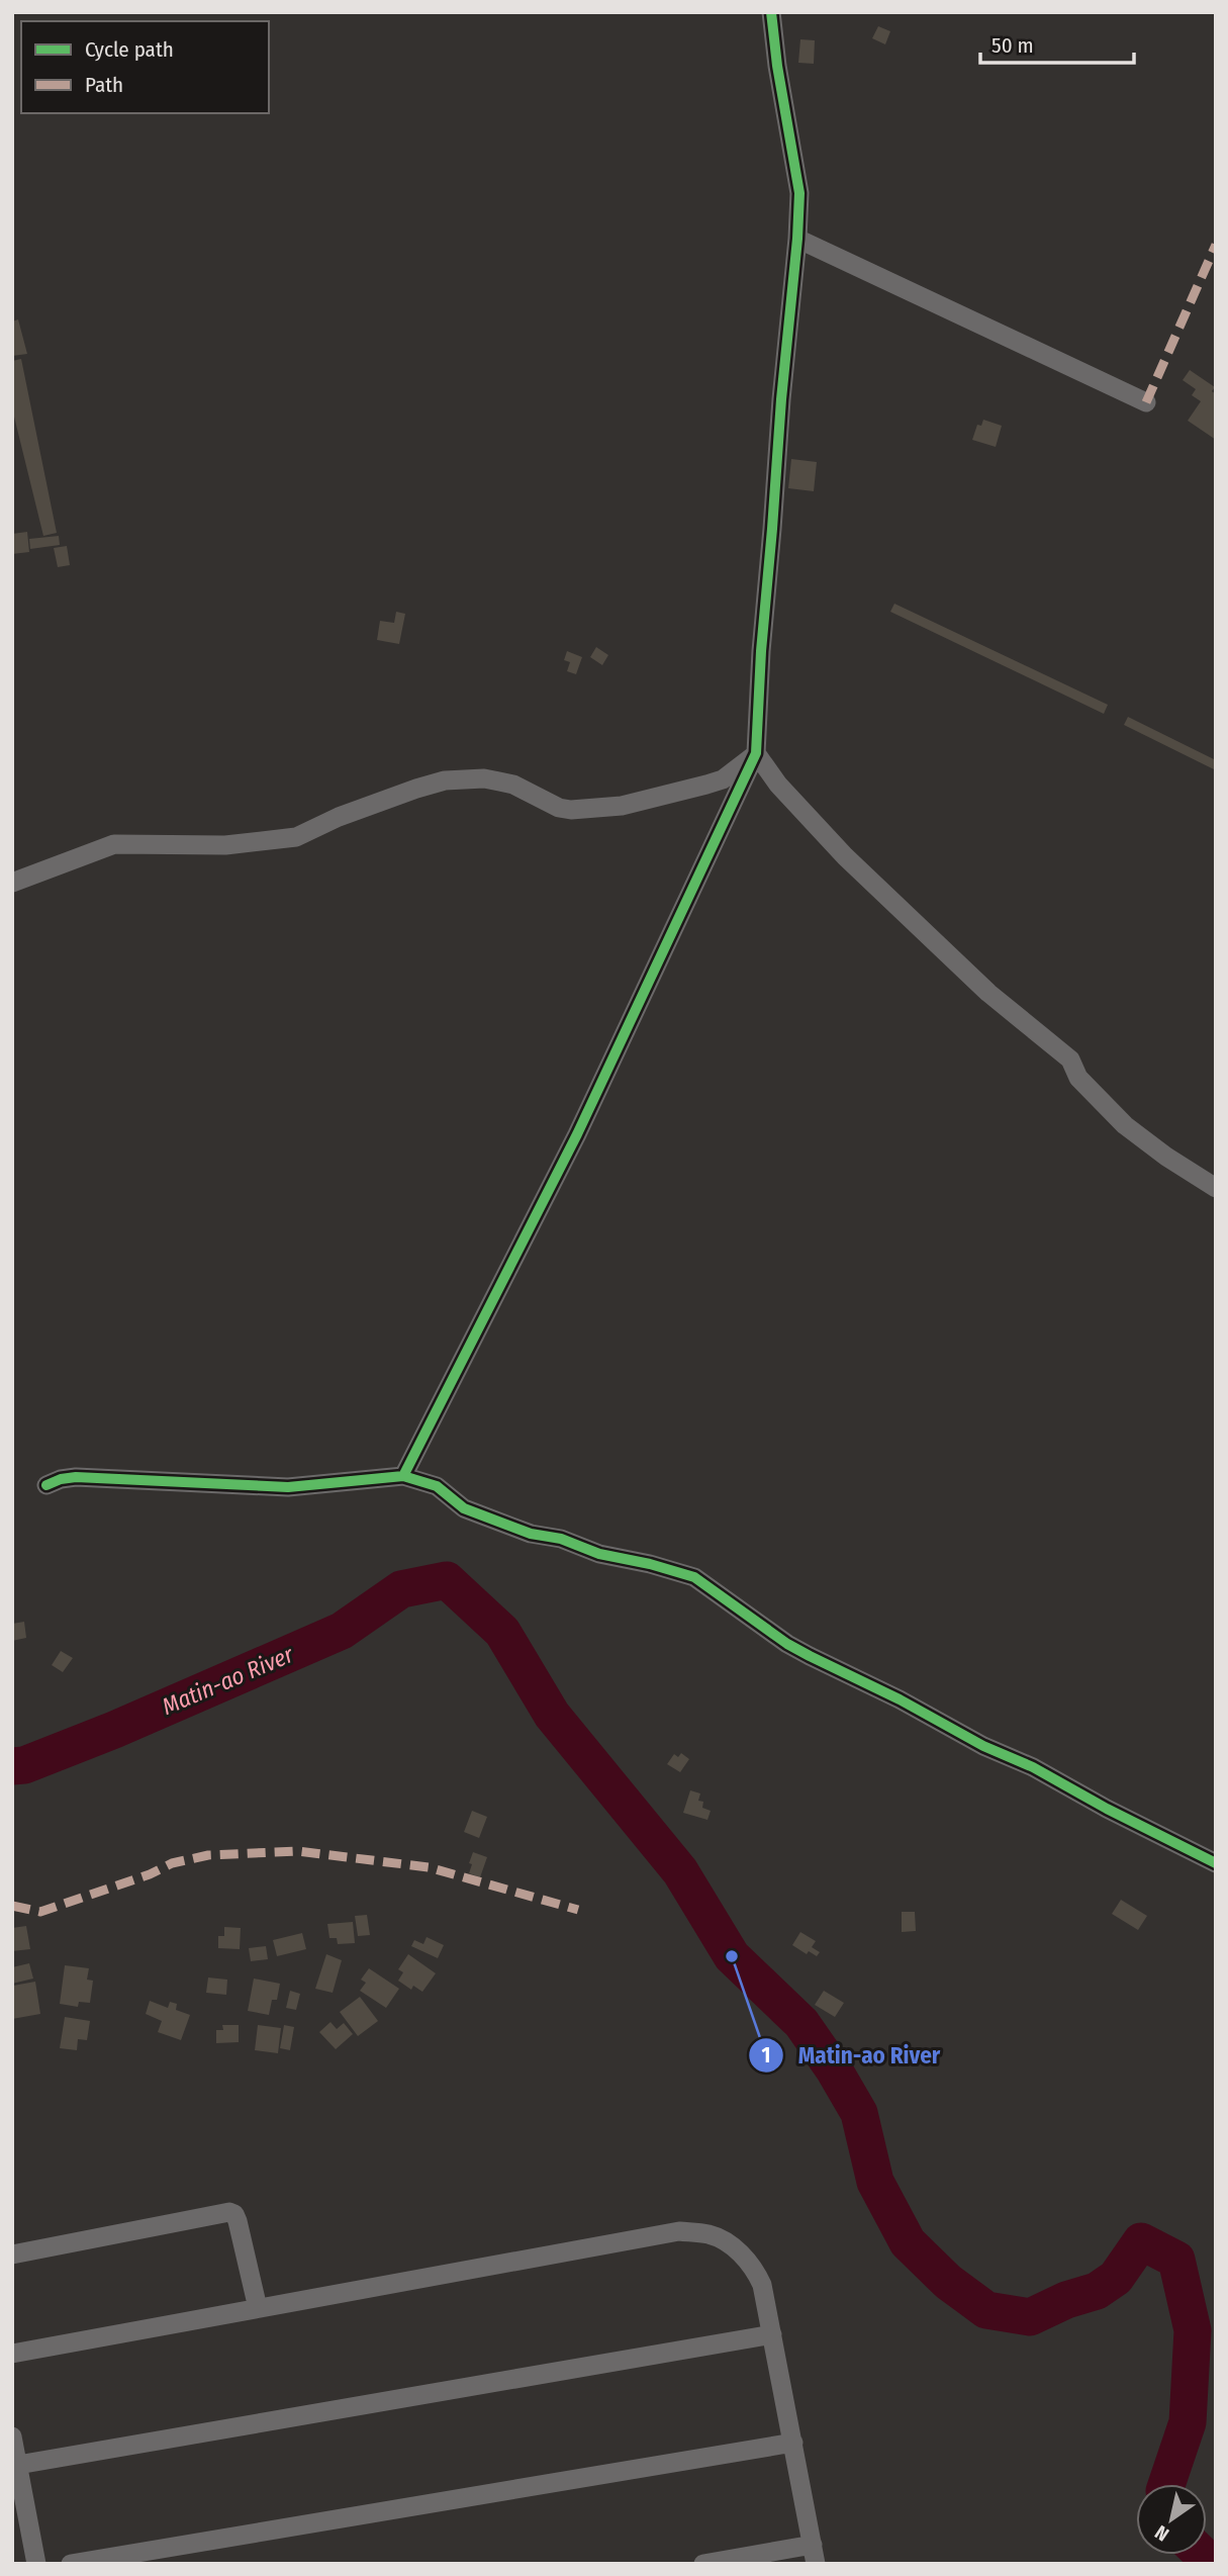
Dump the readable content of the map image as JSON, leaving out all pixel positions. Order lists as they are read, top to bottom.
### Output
{
  "water": ["Matin-ao River"],
  "places": ["Matin-ao River"],
  "legend": ["Cycle path", "Path"],
  "scale_bar": "50 m",
  "north": "bottom left"
}
